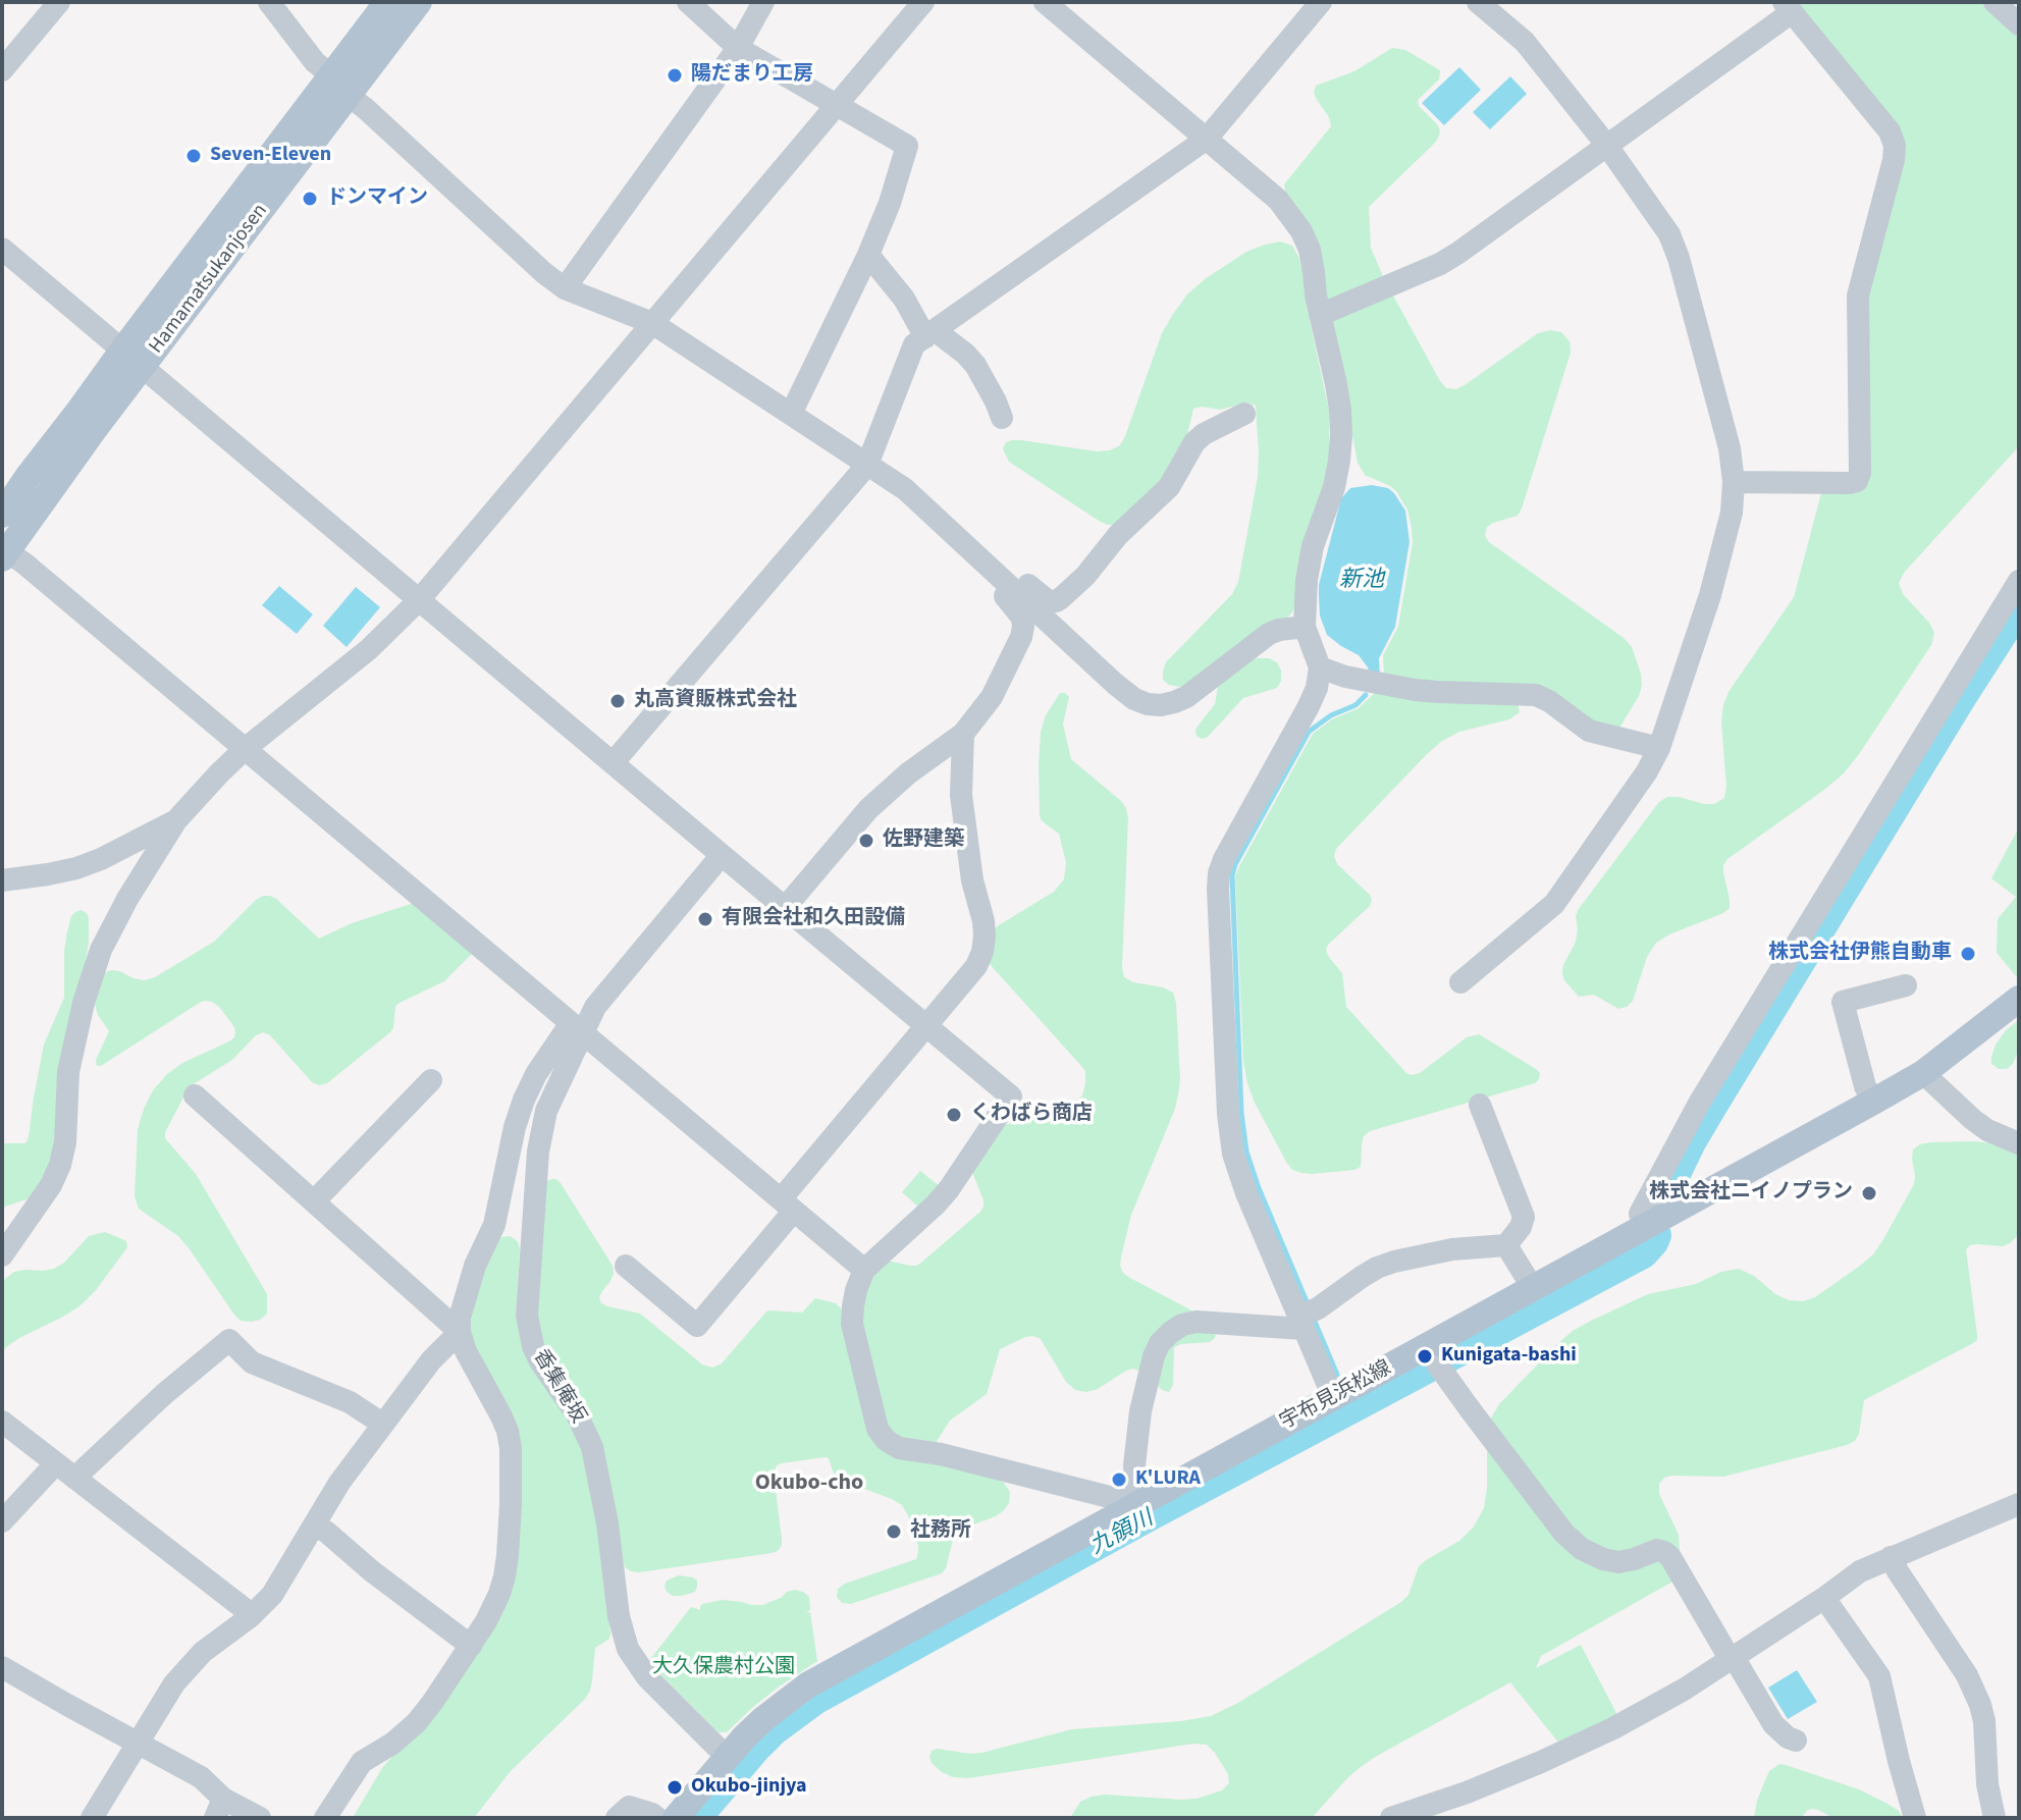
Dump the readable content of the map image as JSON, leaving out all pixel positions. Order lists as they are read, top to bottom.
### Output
{
  "streets": {
    "main road": ["Hamamatsukanjosen", "宇布見浜松線"],
    "street": ["香集庵坂"]
  },
  "crossings": [
    ["香集庵坂", "宇布見浜松線"]
  ],
  "districts": ["Okubo-cho"],
  "water": ["新池", "九領川"],
  "parks": ["大久保農村公園"],
  "places": [
    "陽だまり工房",
    "Seven-Eleven",
    "ドンマイン",
    "丸高資販株式会社",
    "佐野建築",
    "有限会社和久田設備",
    "株式会社伊熊自動車",
    "くわばら商店",
    "株式会社ニイノプラン",
    "Kunigata-bashi",
    "K'LURA",
    "社務所",
    "Okubo-jinjya"
  ]
}
